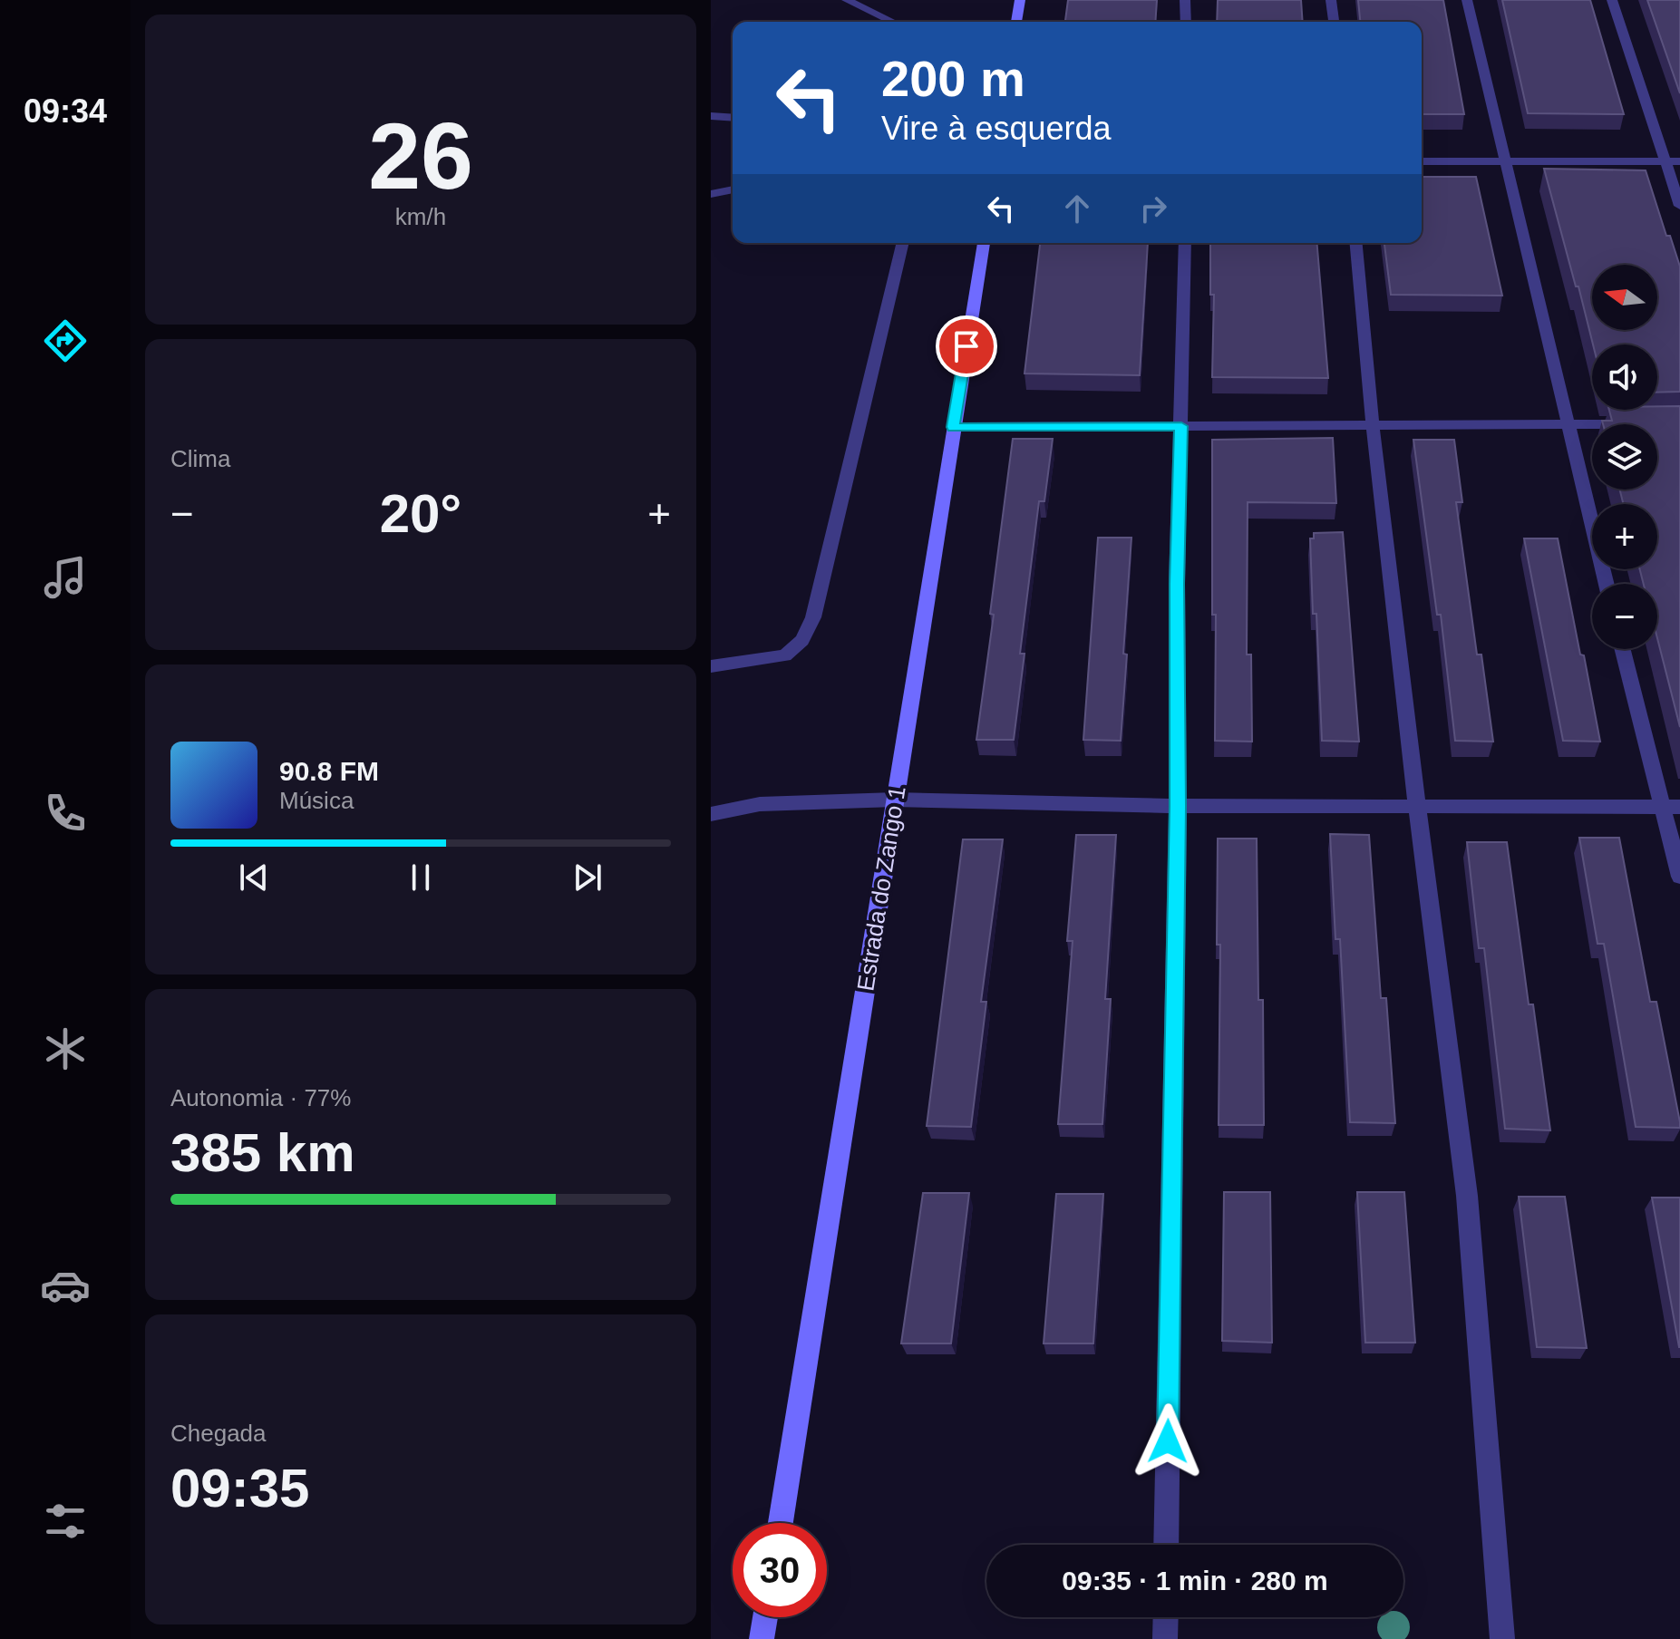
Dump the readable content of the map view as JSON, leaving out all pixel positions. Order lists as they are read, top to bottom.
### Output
{
  "streets": {
    "street": ["Estrada do Zango 1"]
  },
  "north": "left",
  "page": {
    "tabs": "09:34",
    "tile": [
      ["26", "km/h"],
      "Clima",
      ["Autonomia · 77%", "385 km"],
      ["Chegada", "09:35"]
    ],
    "turn": ["200 m", "Vire à esquerda"],
    "map_buttons": ["+", "−"],
    "heat": ["−", "20°", "+"],
    "song": ["90.8 FM", "Música"],
    "limit": "30",
    "trip": "09:35 · 1 min · 280 m"
  }
}
